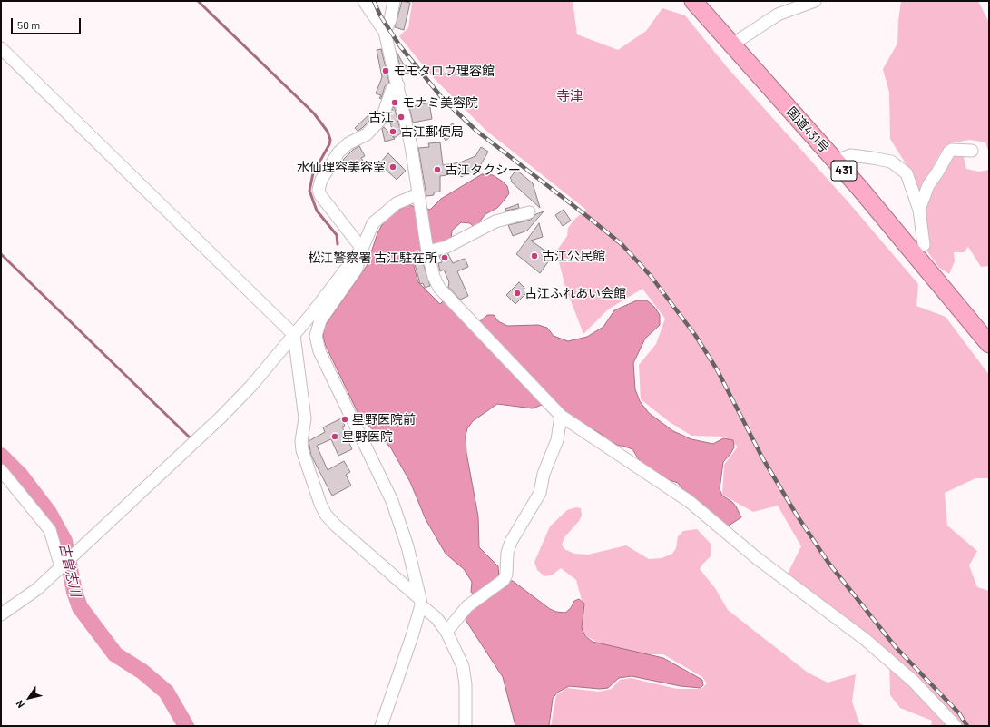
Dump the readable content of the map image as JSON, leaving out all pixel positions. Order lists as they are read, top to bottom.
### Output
{
  "streets": {
    "highway": ["国道431号", "431"]
  },
  "districts": ["寺津"],
  "water": ["古曽志川"],
  "places": [
    "モモタロウ理容館",
    "モナミ美容院",
    "古江",
    "古江郵便局",
    "水仙理容美容室",
    "古江タクシー",
    "古江公民館",
    "松江警察署 古江駐在所",
    "古江ふれあい会館",
    "星野医院前",
    "星野医院"
  ],
  "scale_bar": "50 m",
  "north": "bottom left"
}
